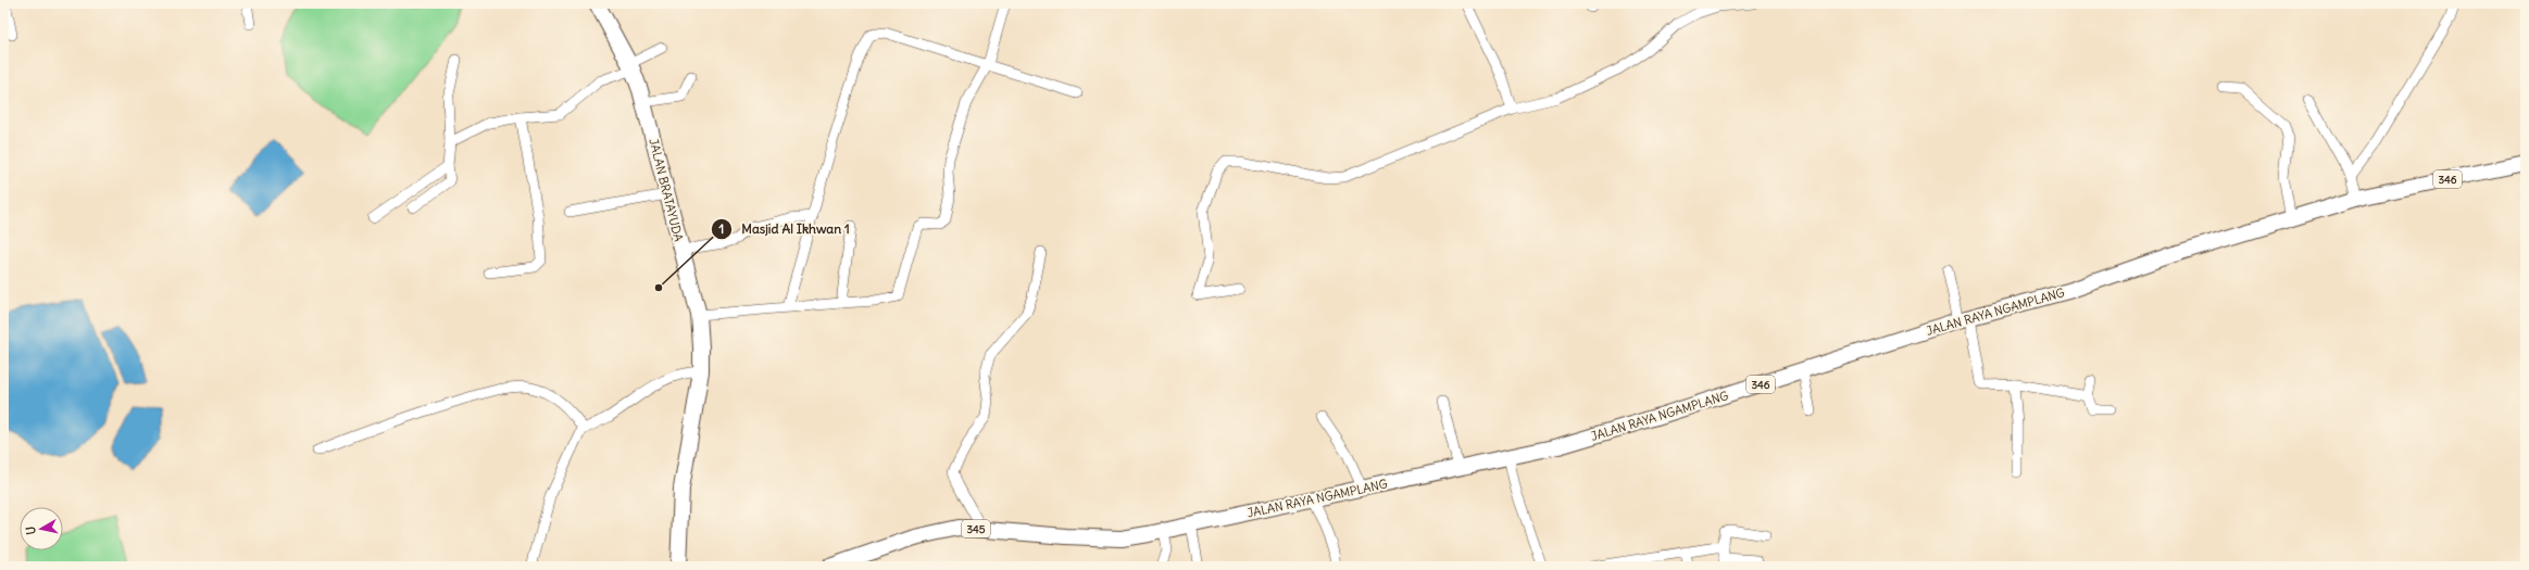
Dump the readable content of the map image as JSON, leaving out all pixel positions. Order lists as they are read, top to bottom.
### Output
{
  "streets": {
    "main road": [
      "346",
      "JALAN BRATAYUDA",
      "JALAN RAYA NGAMPLANG",
      "345"
    ]
  },
  "places": ["Masjid Al Ikhwan 1"],
  "north": "left"
}
